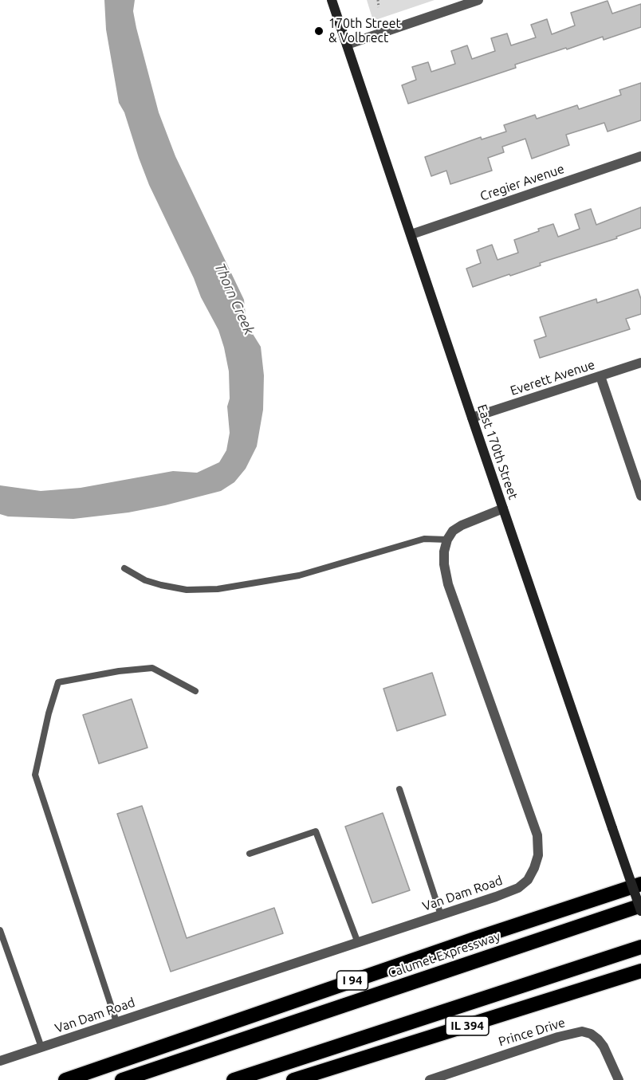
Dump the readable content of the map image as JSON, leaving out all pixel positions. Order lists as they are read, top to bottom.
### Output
{
  "streets": {
    "highway": ["Calumet Expressway", "I 94", "IL 394"],
    "street": [
      "Cregier Avenue",
      "Everett Avenue",
      "East 170th Street",
      "Van Dam Road",
      "Prince Drive"
    ]
  },
  "crossings": [
    ["Cregier Avenue", "East 170th Street"],
    ["Everett Avenue", "East 170th Street"]
  ],
  "water": ["Thorn Creek"],
  "places": ["170th Street & Volbrect"]
}
